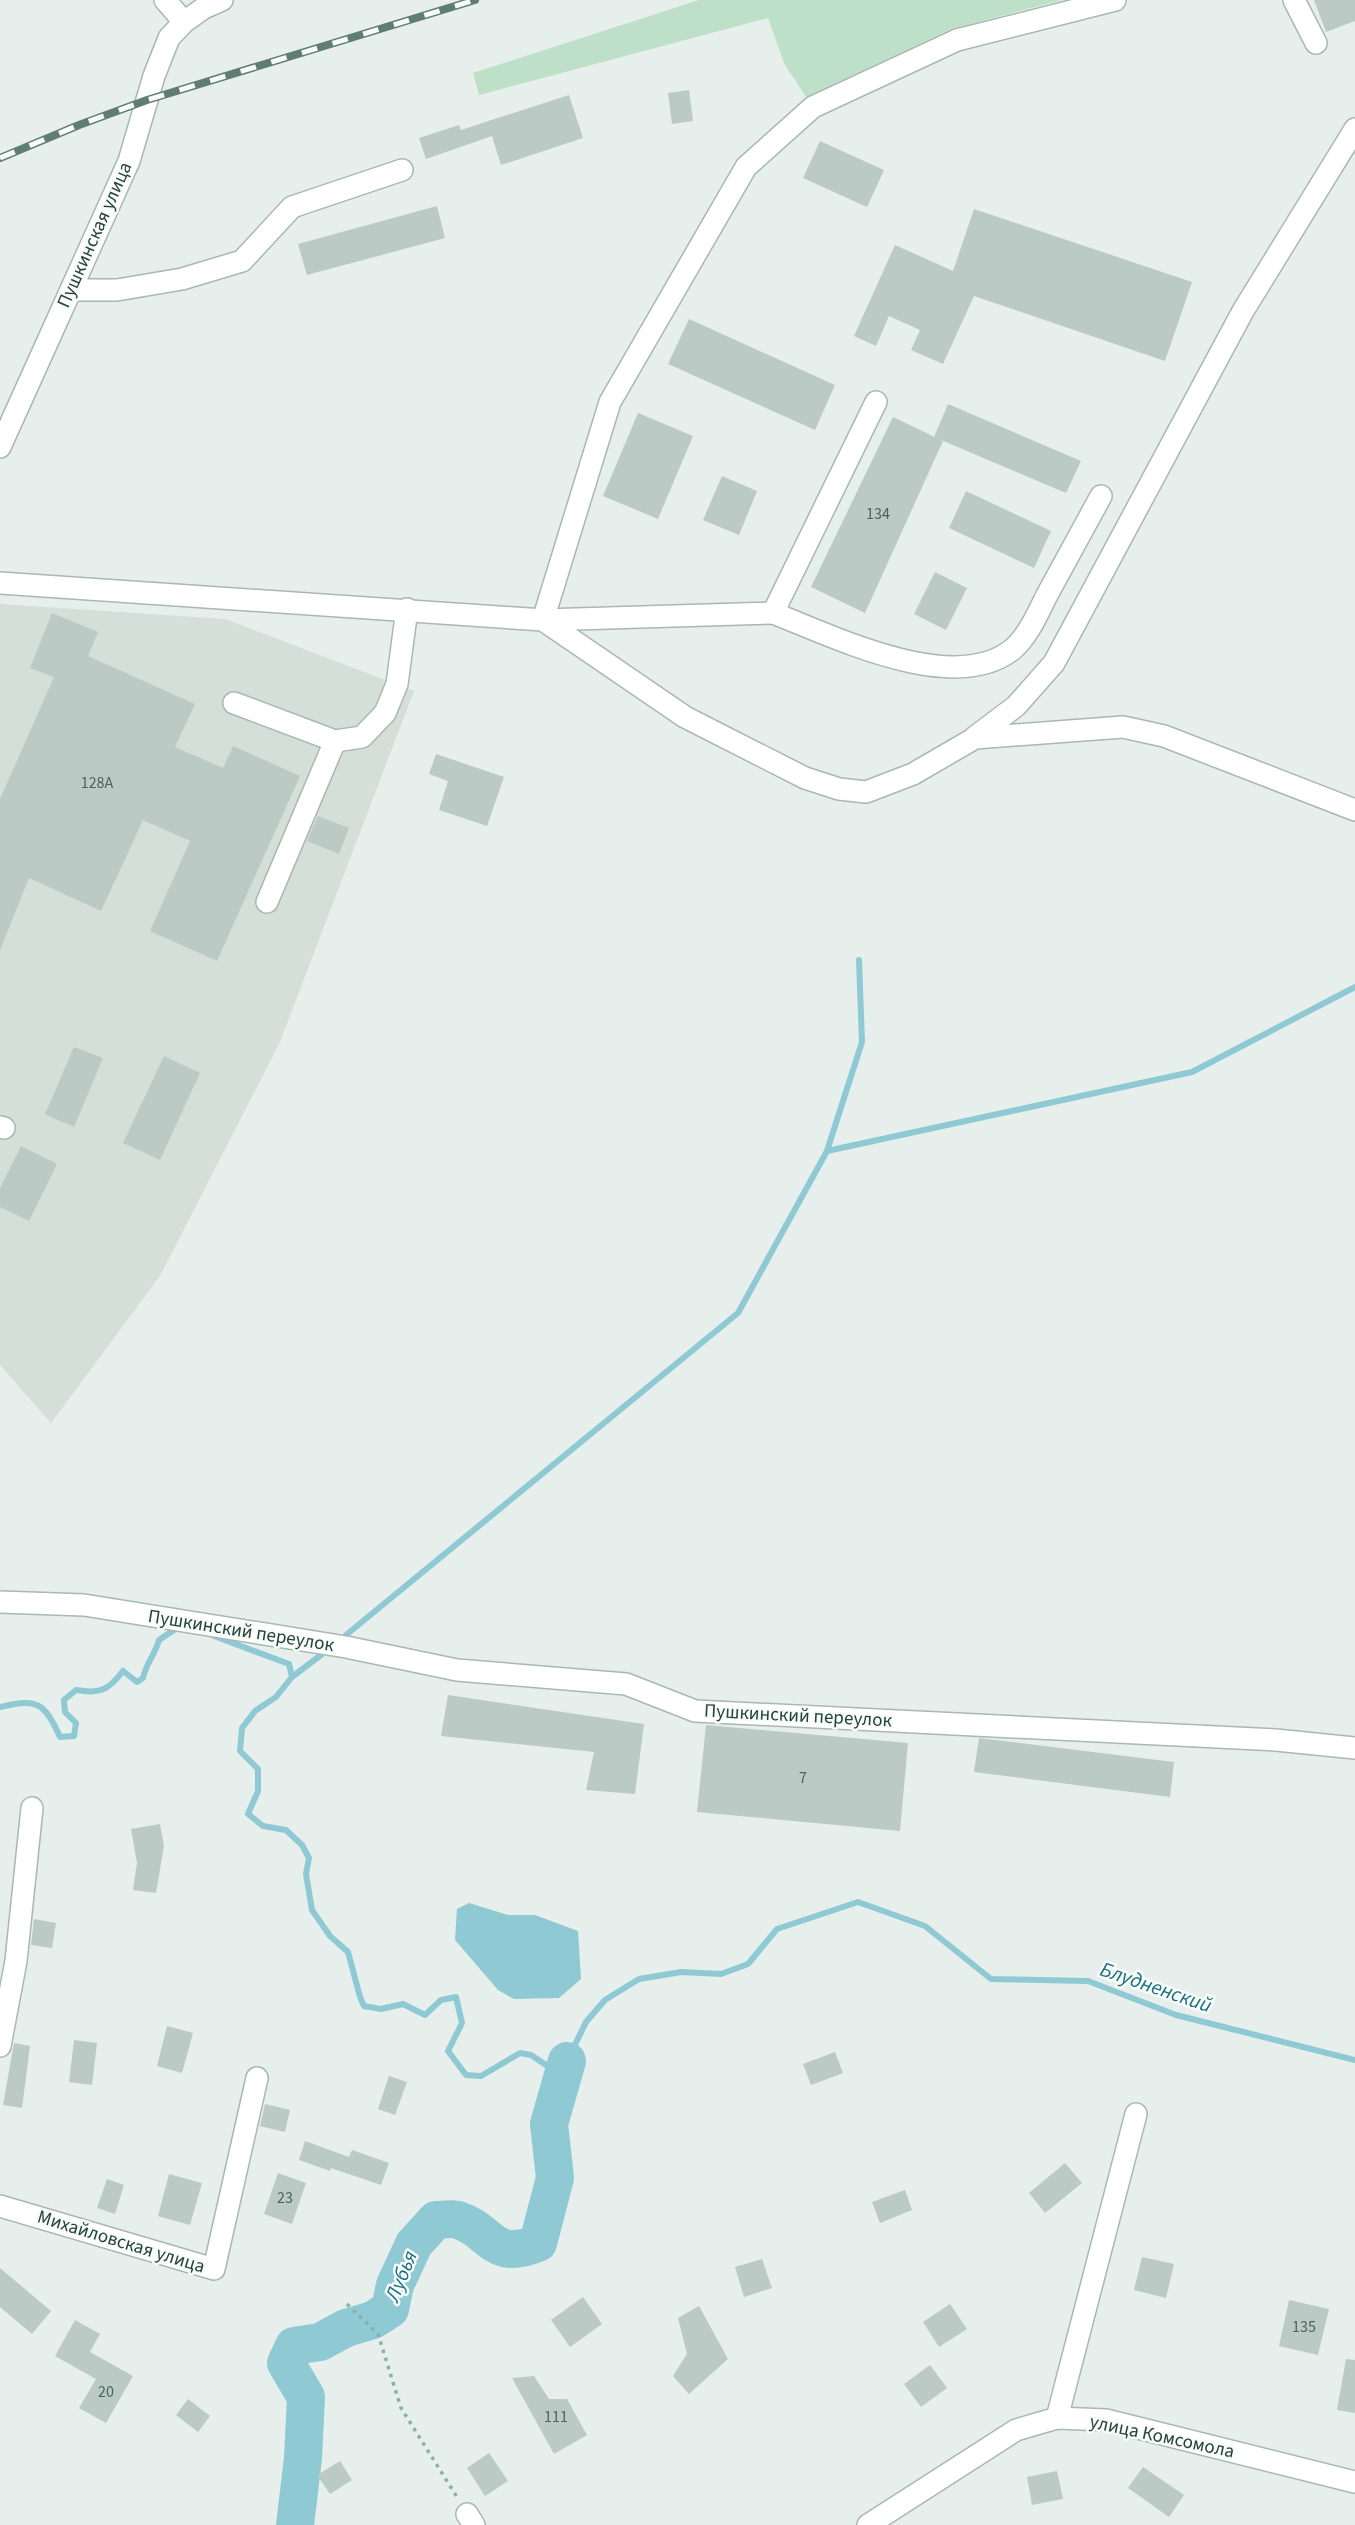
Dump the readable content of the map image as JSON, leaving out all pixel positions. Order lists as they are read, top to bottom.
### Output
{
  "streets": {
    "street": [
      "Пушкинская улица",
      "Пушкинский переулок",
      "Михайловская улица",
      "улица Комсомола"
    ]
  },
  "water": ["Блудненский", "Лубья"],
  "house_numbers": [
    "134",
    "128А",
    "7",
    "23",
    "135",
    "20",
    "111"
  ]
}
